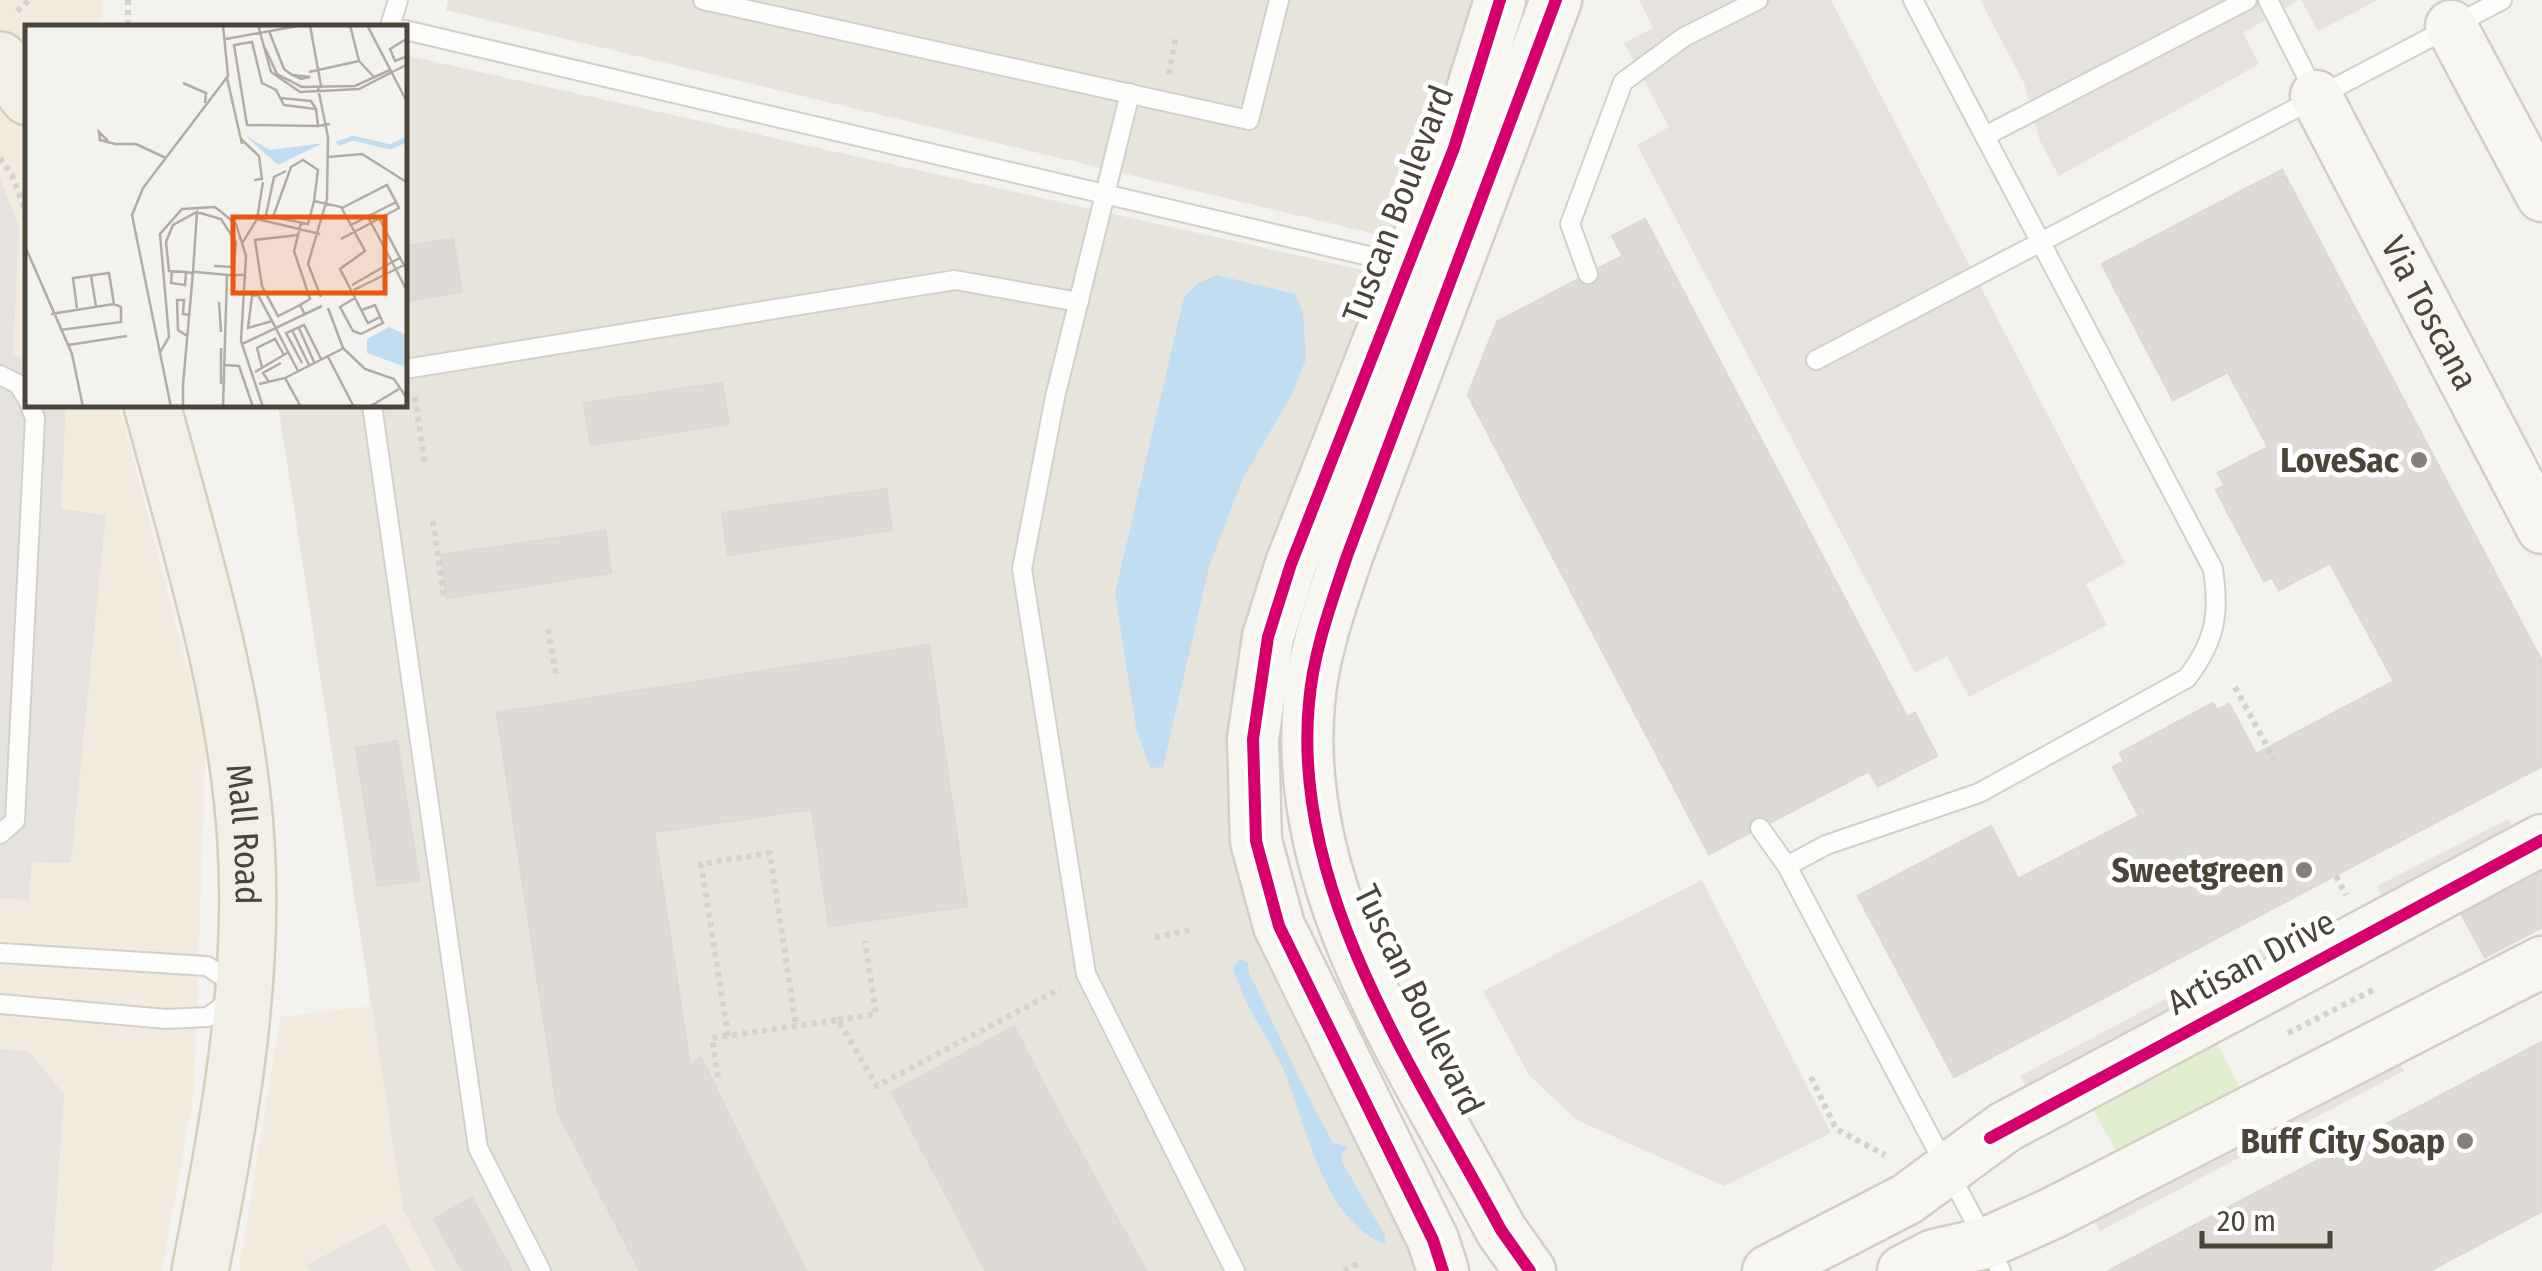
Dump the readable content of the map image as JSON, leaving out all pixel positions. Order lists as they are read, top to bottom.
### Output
{
  "streets": {
    "main road": [
      "Tuscan Boulevard",
      "Via Toscana",
      "Mall Road",
      "Artisan Drive"
    ]
  },
  "places": ["LoveSac", "Sweetgreen", "Buff City Soap"],
  "scale_bar": "20 m"
}
